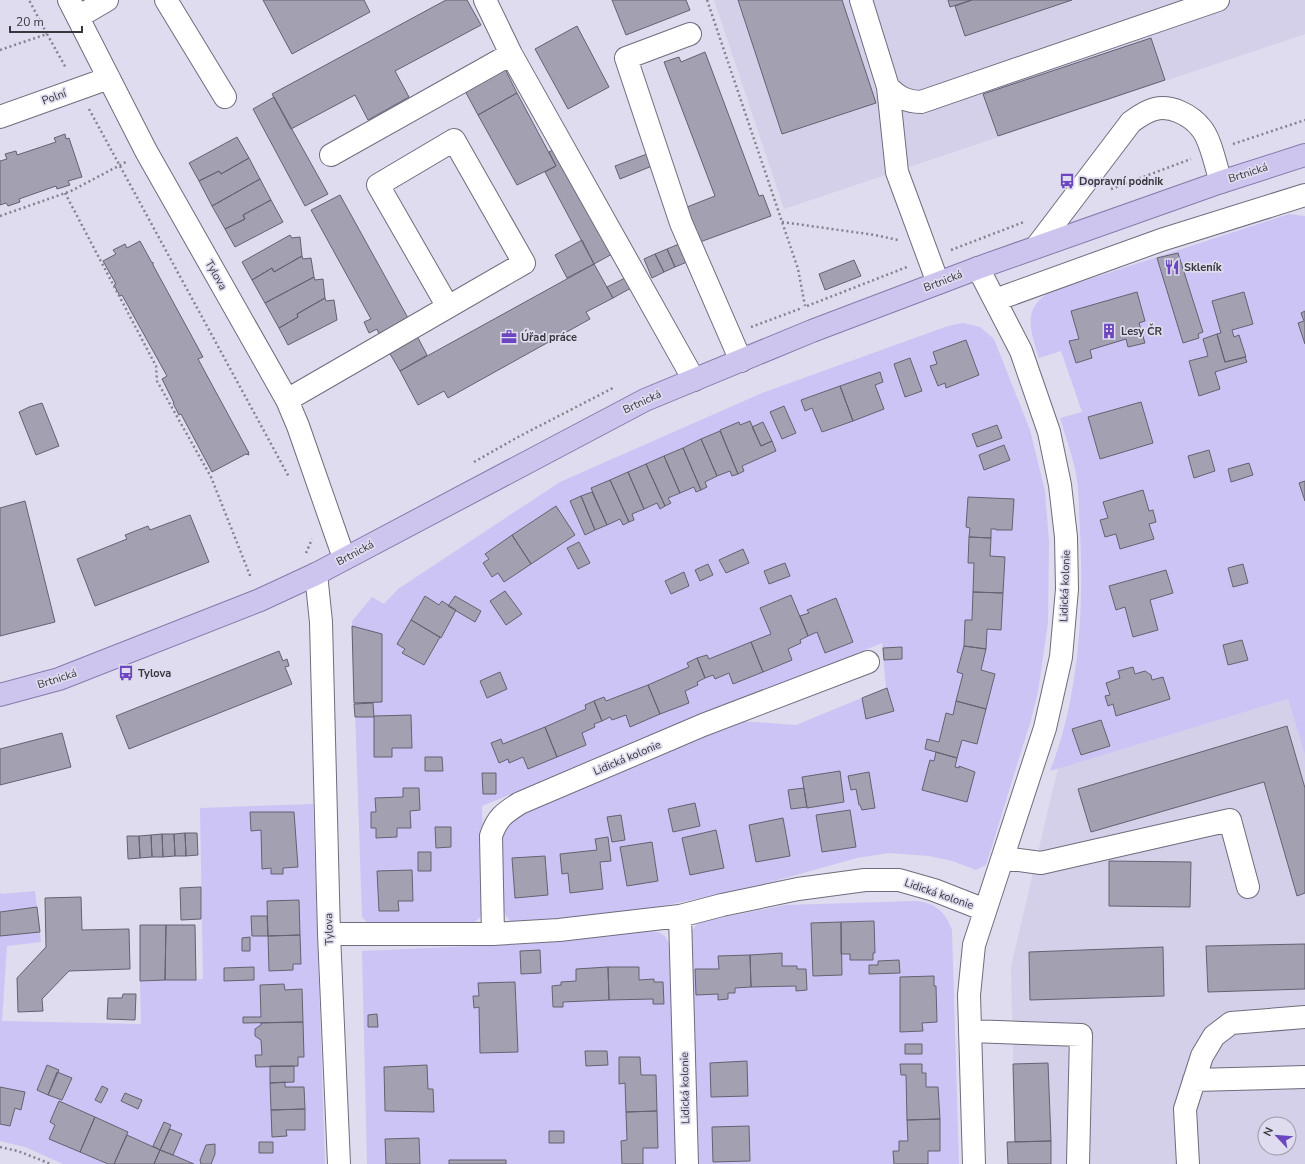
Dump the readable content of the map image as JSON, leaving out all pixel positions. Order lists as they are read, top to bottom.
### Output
{
  "streets": {
    "main road": ["Brtnická"],
    "street": ["Polní", "Tylova", "Lidická kolonie"]
  },
  "crossings": [
    ["Polní", "Tylova"],
    ["Brtnická", "Tylova"],
    ["Brtnická", "Lidická kolonie"],
    ["Tylova", "Lidická kolonie"]
  ],
  "places": {
    "bus stop": ["Dopravní podnik", "Tylova"],
    "restaurant": ["Skleník"],
    "building": ["Lesy ČR"],
    "office": ["Úřad práce"]
  },
  "scale_bar": "20 m",
  "north": "top left"
}
